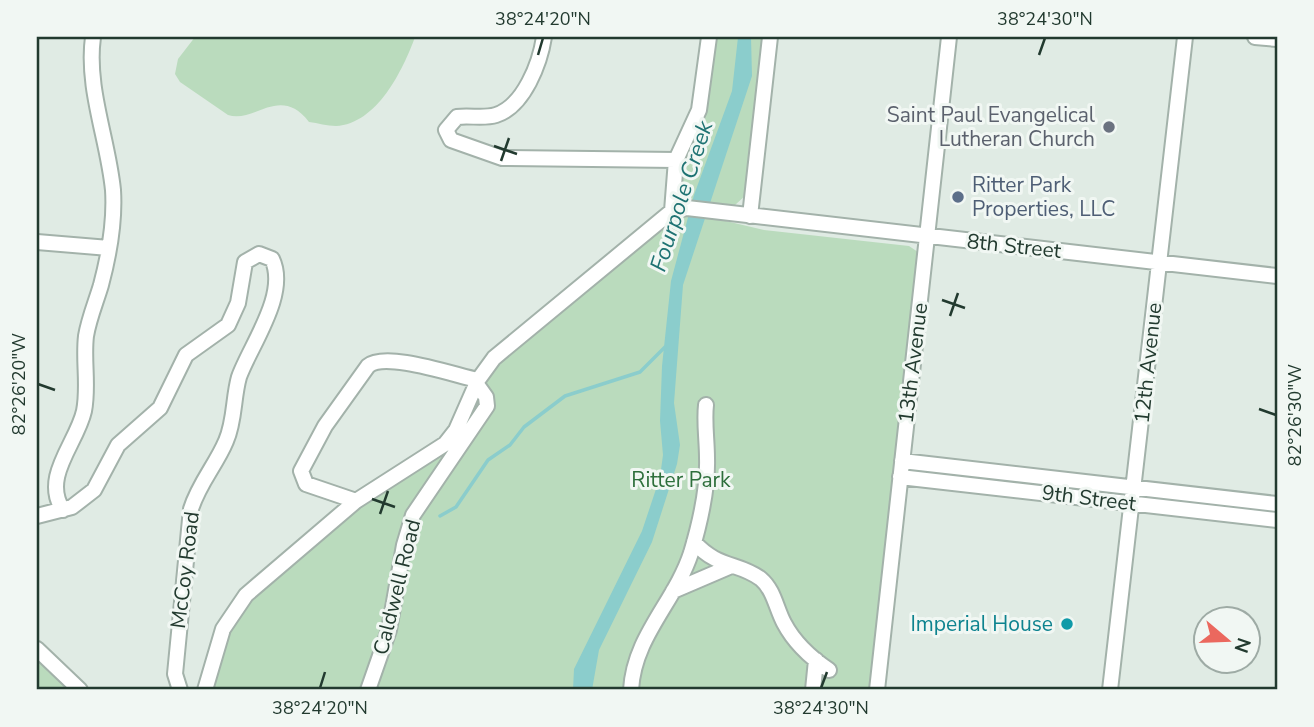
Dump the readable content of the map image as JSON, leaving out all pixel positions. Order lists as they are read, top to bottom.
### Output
{
  "streets": {
    "street": [
      "8th Street",
      "13th Avenue",
      "12th Avenue",
      "9th Street",
      "McCoy Road",
      "Caldwell Road"
    ]
  },
  "crossings": [
    ["8th Street", "13th Avenue"],
    ["8th Street", "12th Avenue"],
    ["13th Avenue", "9th Street"],
    ["12th Avenue", "9th Street"],
    ["McCoy Road", "Caldwell Road"]
  ],
  "water": ["Fourpole Creek"],
  "parks": ["Ritter Park"],
  "places": ["Saint Paul Evangelical Lutheran Church", "Ritter Park Properties, LLC", "Imperial House"],
  "north": "right",
  "coordinates": [
    "38°24'20\"N",
    "38°24'30\"N",
    "82°26'20\"W",
    "82°26'30\"W"
  ]
}
